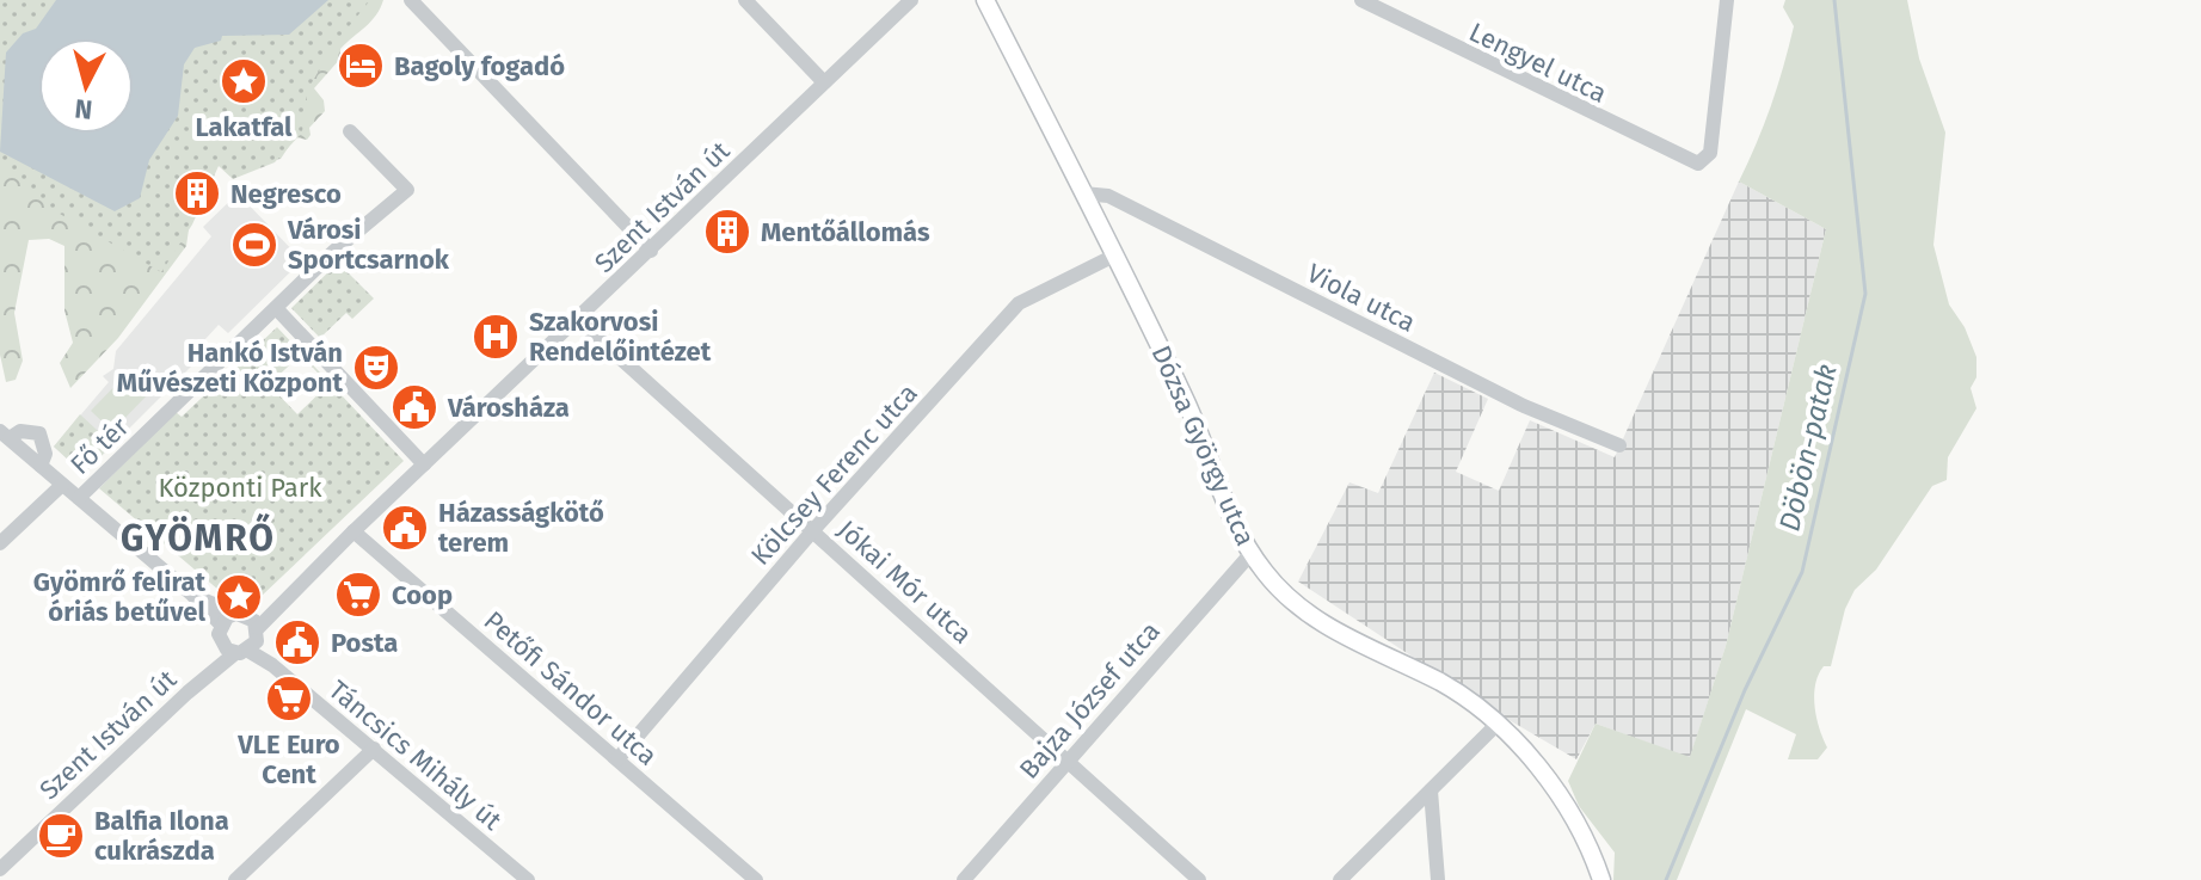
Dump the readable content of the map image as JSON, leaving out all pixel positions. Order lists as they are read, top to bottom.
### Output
{
  "streets": {
    "main road": ["Dózsa György utca"],
    "street": [
      "Lengyel utca",
      "Szent István út",
      "Viola utca",
      "Fő tér",
      "Kölcsey Ferenc utca",
      "Jókai Mór utca",
      "Petőfi Sándor utca",
      "Bajza József utca",
      "Táncsics Mihály út"
    ]
  },
  "crossings": [
    ["Szent István út", "Jókai Mór utca"],
    ["Szent István út", "Petőfi Sándor utca"],
    ["Szent István út", "Táncsics Mihály út"],
    ["Viola utca", "Dózsa György utca"],
    ["Fő tér", "Táncsics Mihály út"],
    ["Dózsa György utca", "Kölcsey Ferenc utca"],
    ["Dózsa György utca", "Bajza József utca"],
    ["Kölcsey Ferenc utca", "Jókai Mór utca"],
    ["Kölcsey Ferenc utca", "Petőfi Sándor utca"],
    ["Jókai Mór utca", "Bajza József utca"]
  ],
  "districts": ["GYÖMRŐ"],
  "water": ["Döbön-patak"],
  "parks": ["Központi Park"],
  "places": {
    "hotel": ["Bagoly fogadó"],
    "place": ["Lakatfal", "Gyömrő felirat óriás betűvel"],
    "building": ["Negresco", "Mentőállomás"],
    "sports": ["Városi Sportcsarnok"],
    "hospital": ["Szakorvosi Rendelőintézet"],
    "theatre": ["Hankó István Művészeti Központ"],
    "public building": ["Városháza", "Házasságkötő terem", "Posta"],
    "supermarket": ["Coop", "VLE Euro Cent"],
    "cafe": ["Balfia Ilona cukrászda"]
  },
  "north": "bottom"
}
